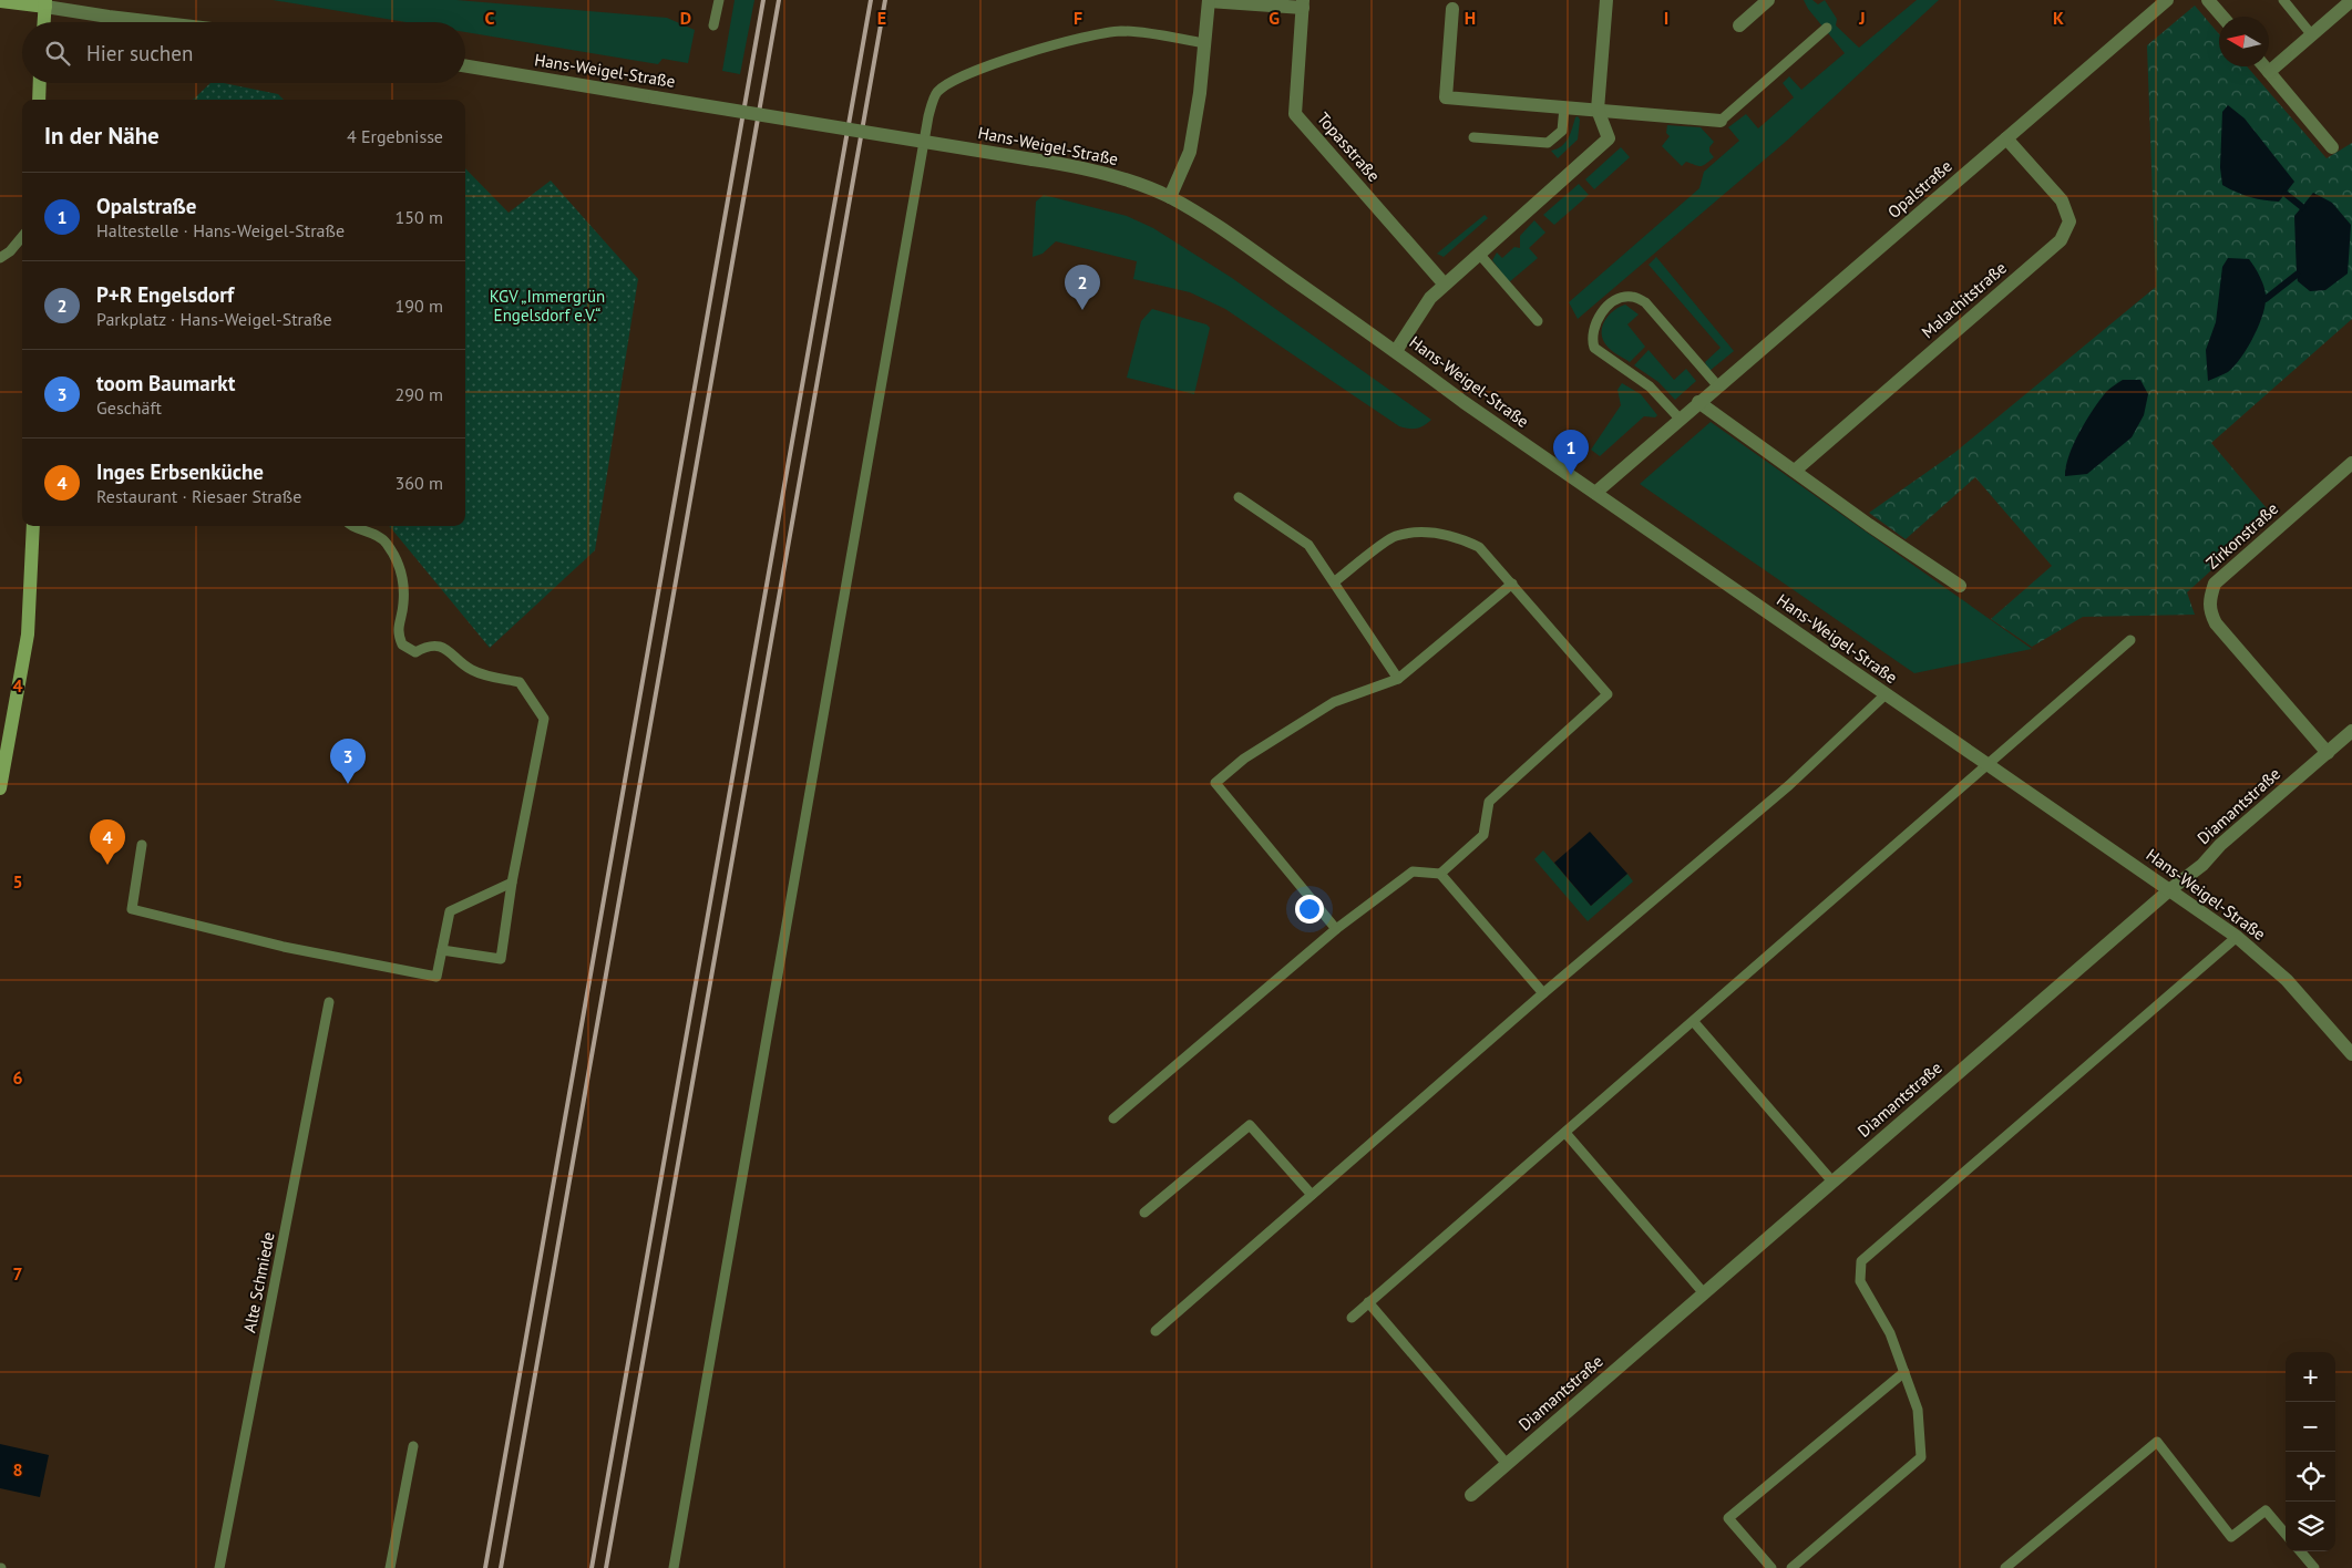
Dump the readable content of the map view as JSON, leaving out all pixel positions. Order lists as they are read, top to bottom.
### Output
{
  "streets": {
    "street": [
      "Hans-Weigel-Straße",
      "Topasstraße",
      "Opalstraße",
      "Malachitstraße",
      "Zirkonstraße",
      "Diamantstraße"
    ],
    "lane": ["Alte Schmiede"]
  },
  "crossings": [
    ["Hans-Weigel-Straße", "Opalstraße"],
    ["Hans-Weigel-Straße", "Diamantstraße"],
    ["Opalstraße", "Malachitstraße"],
    ["Zirkonstraße", "Diamantstraße"]
  ],
  "parks": ["KGV „Immergrün Engelsdorf e.V.“"],
  "north": "left",
  "page": {
    "search": "Hier suchen",
    "heading": ["In der Nähe", "4 Ergebnisse"],
    "list": [
      {
        "mark": "1",
        "name": "Opalstraße",
        "note": "Haltestelle · Hans-Weigel-Straße",
        "value": "150 m"
      },
      {
        "mark": "2",
        "name": "P+R Engelsdorf",
        "note": "Parkplatz · Hans-Weigel-Straße",
        "value": "190 m"
      },
      {
        "mark": "3",
        "name": "toom Baumarkt",
        "note": "Geschäft",
        "value": "290 m"
      },
      {
        "mark": "4",
        "name": "Inges Erbsenküche",
        "note": "Restaurant · Riesaer Straße",
        "value": "360 m"
      }
    ],
    "pins": [
      "2",
      "1",
      "3",
      "4"
    ],
    "map_buttons": ["+", "−"]
  },
  "grid": {
    "columns": [
      "C",
      "D",
      "E",
      "F",
      "G",
      "H",
      "I",
      "J",
      "K"
    ],
    "rows": [
      "4",
      "5",
      "6",
      "7",
      "8"
    ]
  }
}
